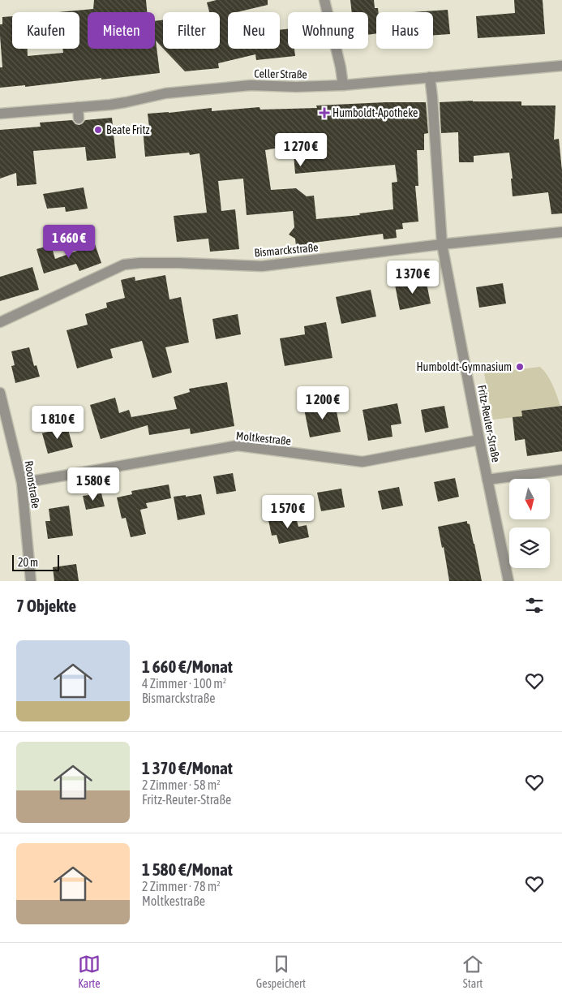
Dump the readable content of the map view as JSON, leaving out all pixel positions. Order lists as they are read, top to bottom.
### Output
{
  "streets": {
    "street": [
      "Celler Straße",
      "Bismarckstraße",
      "Fritz-Reuter-Straße",
      "Moltkestraße",
      "Roonstraße"
    ]
  },
  "crossings": [
    ["Celler Straße", "Fritz-Reuter-Straße"],
    ["Bismarckstraße", "Fritz-Reuter-Straße"],
    ["Fritz-Reuter-Straße", "Moltkestraße"],
    ["Moltkestraße", "Roonstraße"]
  ],
  "places": {
    "health": ["Humboldt-Apotheke"],
    "other": ["Beate Fritz", "Humboldt-Gymnasium"]
  },
  "scale_bar": "20 m",
  "north": "bottom",
  "page": {
    "chip": [
      "Kaufen",
      "Mieten",
      "Filter",
      "Neu",
      "Wohnung",
      "Haus"
    ],
    "price": [
      "1 270 €",
      "1 660 €",
      "1 370 €",
      "1 200 €",
      "1 810 €",
      "1 580 €",
      "1 570 €"
    ],
    "scale": "20 m",
    "heading": "7 Objekte",
    "list": [
      {
        "name": "1 660 €/Monat",
        "note": "4 Zimmer · 100 m² · Bismarckstraße"
      },
      {
        "name": "1 370 €/Monat",
        "note": "2 Zimmer · 58 m² · Fritz-Reuter-Straße"
      },
      {
        "name": "1 580 €/Monat",
        "note": "2 Zimmer · 78 m² · Moltkestraße"
      }
    ],
    "tabs": ["Karte", "Gespeichert", "Start"]
  }
}
